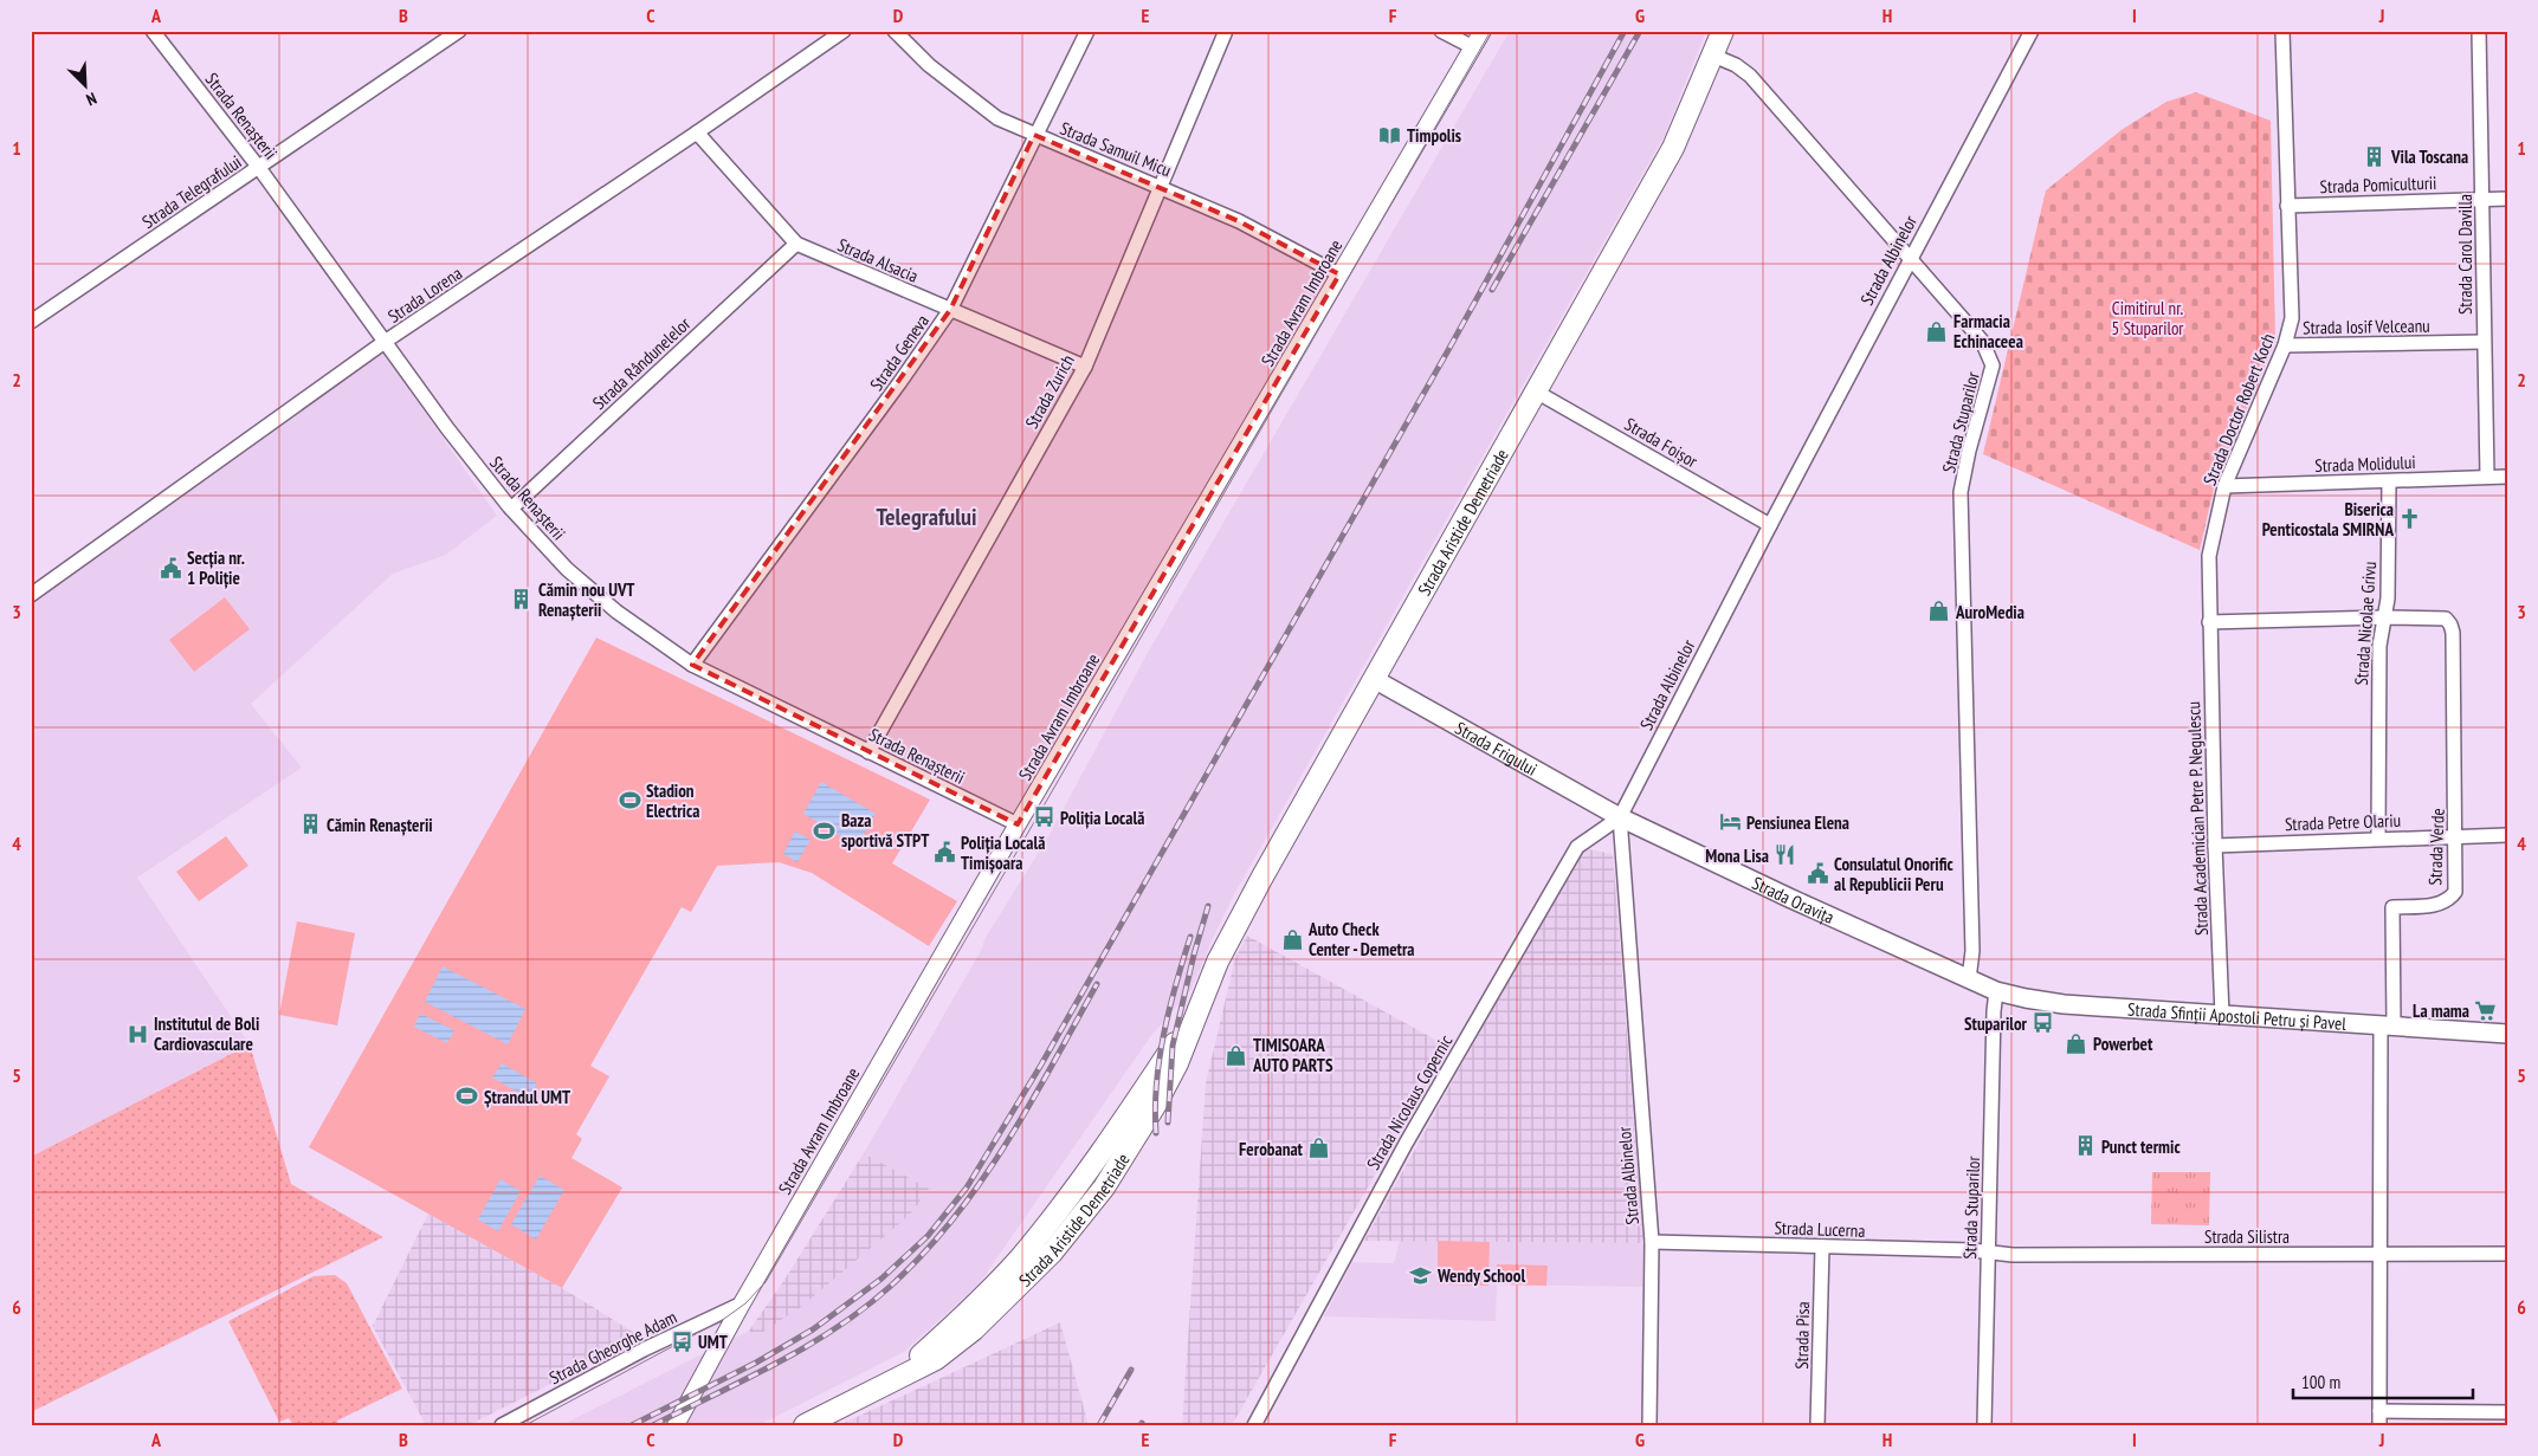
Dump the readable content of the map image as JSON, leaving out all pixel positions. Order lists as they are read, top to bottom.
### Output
{
  "streets": {
    "main road": [
      "Strada Aristide Demetriade",
      "Strada Frigului",
      "Strada Oravița",
      "Strada Sfinții Apostoli Petru și Pavel"
    ],
    "street": [
      "Strada Renașterii",
      "Strada Samuil Micu",
      "Strada Pomiculturii",
      "Strada Telegrafului",
      "Strada Carol Davilla",
      "Strada Alsacia",
      "Strada Albinelor",
      "Strada Lorena",
      "Strada Avram Imbroane",
      "Strada Iosif Velceanu",
      "Strada Geneva",
      "Strada Rândunelelor",
      "Strada Zurich",
      "Strada Doctor Robert Koch",
      "Strada Stuparilor",
      "Strada Foișor",
      "Strada Molidului",
      "Strada Nicolae Grivu",
      "Strada Academician Petre P. Negulescu",
      "Strada Petre Olariu",
      "Strada Verde",
      "Strada Nicolaus Copernic",
      "Strada Lucerna",
      "Strada Silistra",
      "Strada Pisa",
      "Strada Gheorghe Adam"
    ]
  },
  "crossings": [
    ["Strada Renașterii", "Strada Telegrafului"],
    ["Strada Renașterii", "Strada Lorena"],
    ["Strada Renașterii", "Strada Avram Imbroane"],
    ["Strada Renașterii", "Strada Geneva"],
    ["Strada Renașterii", "Strada Rândunelelor"],
    ["Strada Renașterii", "Strada Zurich"],
    ["Strada Samuil Micu", "Strada Avram Imbroane"],
    ["Strada Samuil Micu", "Strada Geneva"],
    ["Strada Samuil Micu", "Strada Zurich"],
    ["Strada Pomiculturii", "Strada Carol Davilla"],
    ["Strada Pomiculturii", "Strada Doctor Robert Koch"],
    ["Strada Carol Davilla", "Strada Iosif Velceanu"],
    ["Strada Carol Davilla", "Strada Molidului"],
    ["Strada Alsacia", "Strada Lorena"],
    ["Strada Alsacia", "Strada Geneva"],
    ["Strada Alsacia", "Strada Rândunelelor"],
    ["Strada Alsacia", "Strada Zurich"],
    ["Strada Albinelor", "Strada Stuparilor"],
    ["Strada Albinelor", "Strada Foișor"],
    ["Strada Albinelor", "Strada Frigului"],
    ["Strada Albinelor", "Strada Oravița"],
    ["Strada Albinelor", "Strada Nicolaus Copernic"],
    ["Strada Albinelor", "Strada Lucerna"],
    ["Strada Avram Imbroane", "Strada Gheorghe Adam"],
    ["Strada Iosif Velceanu", "Strada Doctor Robert Koch"],
    ["Strada Doctor Robert Koch", "Strada Molidului"],
    ["Strada Doctor Robert Koch", "Strada Academician Petre P. Negulescu"],
    ["Strada Stuparilor", "Strada Aristide Demetriade"],
    ["Strada Stuparilor", "Strada Oravița"],
    ["Strada Stuparilor", "Strada Sfinții Apostoli Petru și Pavel"],
    ["Strada Stuparilor", "Strada Lucerna"],
    ["Strada Stuparilor", "Strada Silistra"],
    ["Strada Foișor", "Strada Aristide Demetriade"],
    ["Strada Molidului", "Strada Nicolae Grivu"],
    ["Strada Aristide Demetriade", "Strada Frigului"],
    ["Strada Nicolae Grivu", "Strada Petre Olariu"],
    ["Strada Nicolae Grivu", "Strada Verde"],
    ["Strada Frigului", "Strada Oravița"],
    ["Strada Frigului", "Strada Nicolaus Copernic"],
    ["Strada Academician Petre P. Negulescu", "Strada Petre Olariu"],
    ["Strada Academician Petre P. Negulescu", "Strada Sfinții Apostoli Petru și Pavel"],
    ["Strada Petre Olariu", "Strada Verde"],
    ["Strada Verde", "Strada Sfinții Apostoli Petru și Pavel"],
    ["Strada Verde", "Strada Silistra"],
    ["Strada Oravița", "Strada Sfinții Apostoli Petru și Pavel"],
    ["Strada Oravița", "Strada Nicolaus Copernic"],
    ["Strada Lucerna", "Strada Silistra"],
    ["Strada Lucerna", "Strada Pisa"]
  ],
  "districts": ["Telegrafului"],
  "parks": ["Cimitirul nr. 5 Stuparilor"],
  "places": {
    "library": ["Timpolis"],
    "building": [
      "Vila Toscana",
      "Cămin nou UVT Renașterii",
      "Cămin Renașterii",
      "Punct termic"
    ],
    "shop": [
      "Farmacia Echinaceea",
      "AuroMedia",
      "Auto Check Center - Demetra",
      "Powerbet",
      "TIMISOARA AUTO PARTS",
      "Ferobanat"
    ],
    "church": ["Biserica Penticostala SMIRNA"],
    "public building": ["Secția nr. 1 Poliție", "Poliția Locală Timișoara", "Consulatul Onorific al Republicii Peru"],
    "sports": ["Stadion Electrica", "Baza sportivă STPT", "Ștrandul UMT"],
    "bus stop": ["Poliția Locală", "Stuparilor", "UMT"],
    "hotel": ["Pensiunea Elena"],
    "restaurant": ["Mona Lisa"],
    "supermarket": ["La mama"],
    "hospital": ["Institutul de Boli Cardiovasculare"],
    "school or university": ["Wendy School"]
  },
  "scale_bar": "100 m",
  "north": "bottom right",
  "grid": {
    "columns": [
      "A",
      "B",
      "C",
      "D",
      "E",
      "F",
      "G",
      "H",
      "I",
      "J"
    ],
    "rows": [
      "1",
      "2",
      "3",
      "4",
      "5",
      "6"
    ]
  }
}
